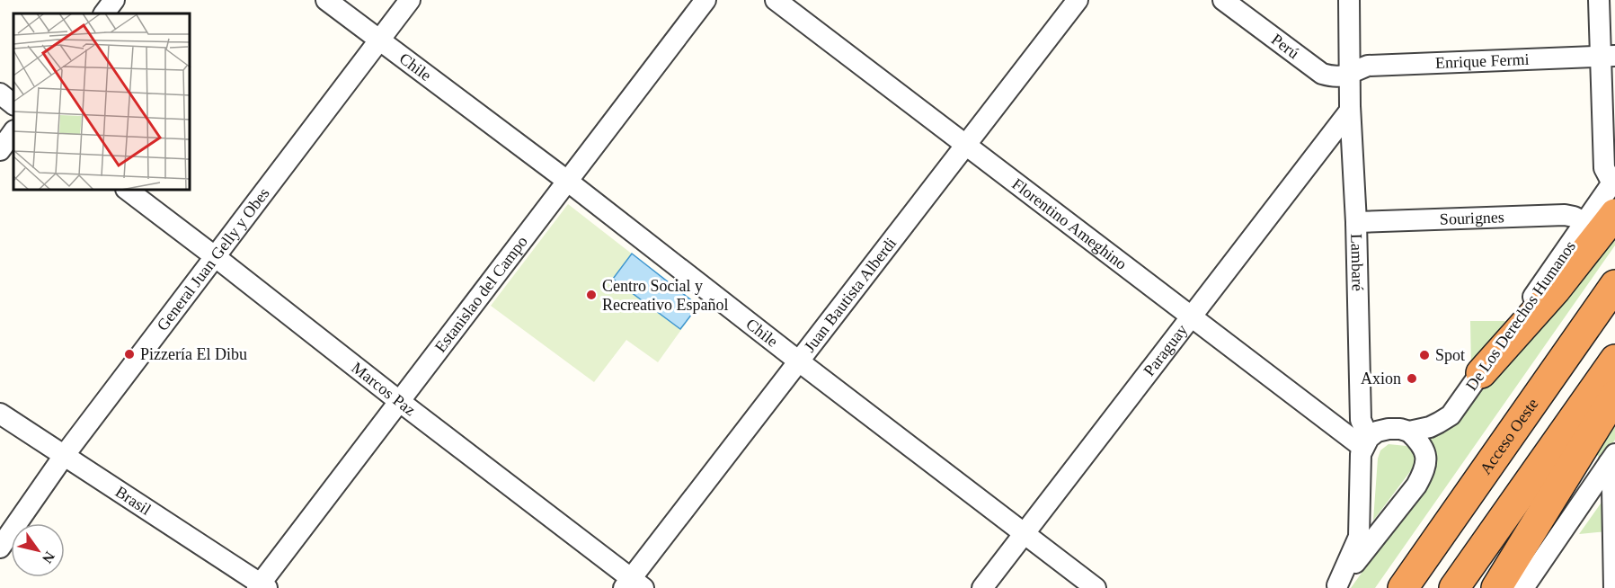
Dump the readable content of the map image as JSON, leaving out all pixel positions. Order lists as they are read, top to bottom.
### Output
{
  "streets": {
    "highway": ["Acceso Oeste"],
    "street": [
      "Perú",
      "Enrique Fermi",
      "Chile",
      "Sourignes",
      "Florentino Ameghino",
      "General Juan Gelly y Obes",
      "Lambaré",
      "Estanislao del Campo",
      "Juan Bautista Alberdi",
      "De Los Derechos Humanos",
      "Paraguay",
      "Marcos Paz",
      "Brasil"
    ]
  },
  "crossings": [
    ["Perú", "Enrique Fermi"],
    ["Perú", "Lambaré"],
    ["Enrique Fermi", "Lambaré"],
    ["Chile", "General Juan Gelly y Obes"],
    ["Chile", "Estanislao del Campo"],
    ["Chile", "Juan Bautista Alberdi"],
    ["Chile", "Paraguay"],
    ["Sourignes", "Lambaré"],
    ["Sourignes", "De Los Derechos Humanos"],
    ["Florentino Ameghino", "Lambaré"],
    ["Florentino Ameghino", "Juan Bautista Alberdi"],
    ["Florentino Ameghino", "De Los Derechos Humanos"],
    ["Florentino Ameghino", "Paraguay"],
    ["General Juan Gelly y Obes", "Marcos Paz"],
    ["General Juan Gelly y Obes", "Brasil"],
    ["Lambaré", "De Los Derechos Humanos"],
    ["Lambaré", "Paraguay"],
    ["Estanislao del Campo", "Marcos Paz"],
    ["Estanislao del Campo", "Brasil"],
    ["Juan Bautista Alberdi", "Marcos Paz"]
  ],
  "places": [
    "Centro Social y Recreativo Español",
    "Pizzería El Dibu",
    "Spot",
    "Axion"
  ],
  "north": "bottom right"
}
